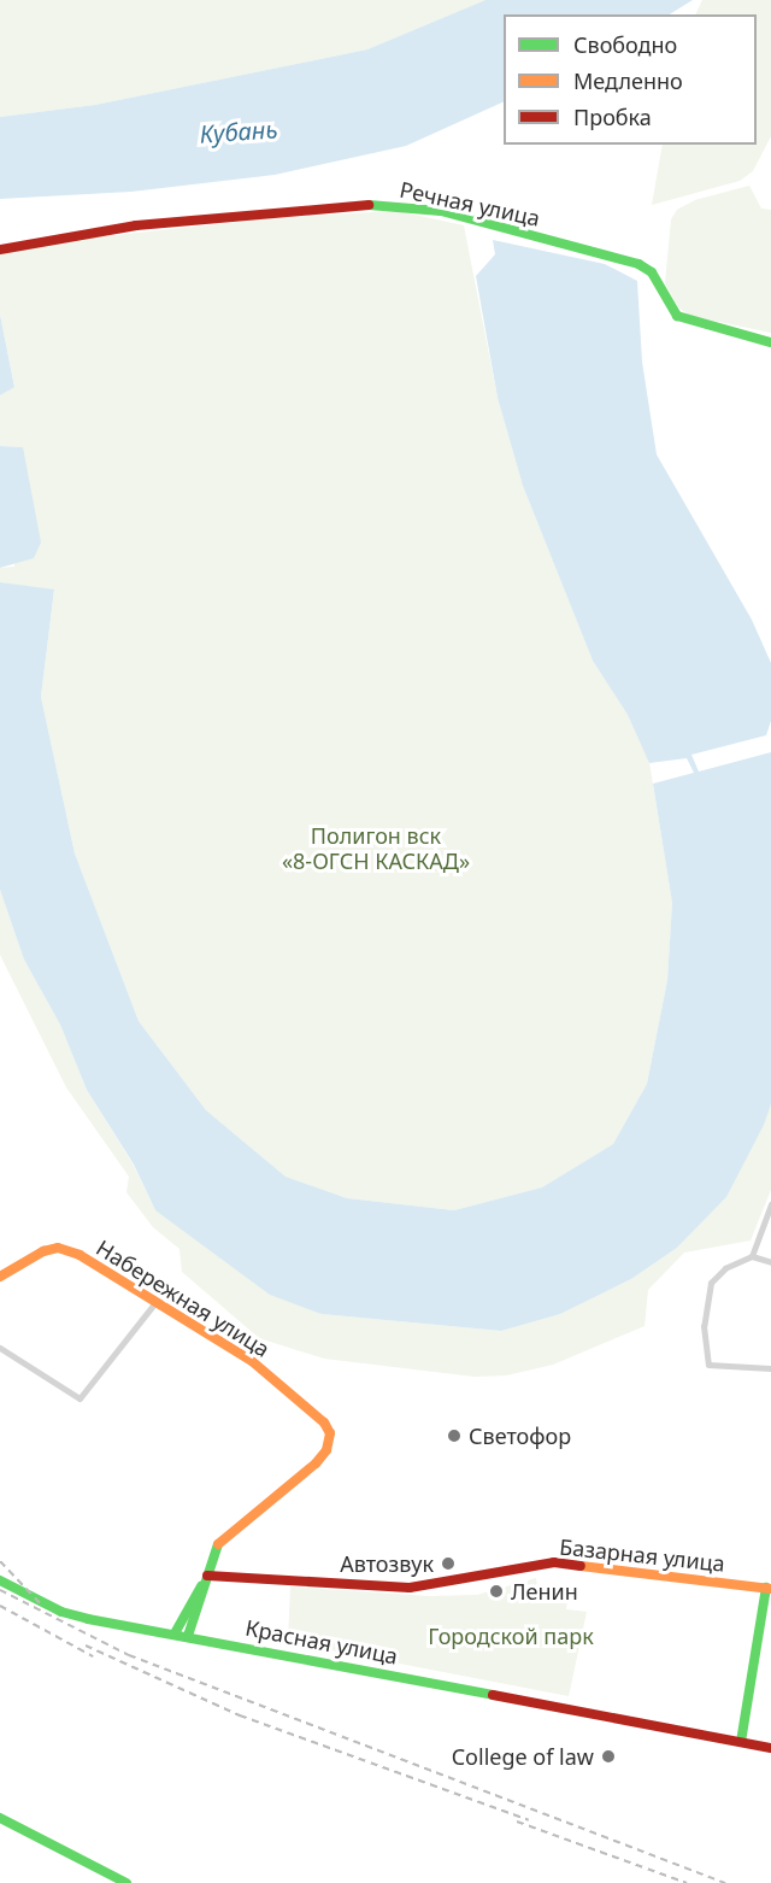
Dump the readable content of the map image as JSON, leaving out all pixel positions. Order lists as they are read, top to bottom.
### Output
{
  "streets": {
    "main road": [
      "Речная улица",
      "Набережная улица",
      "Базарная улица",
      "Красная улица"
    ]
  },
  "crossings": [
    ["Набережная улица", "Базарная улица"]
  ],
  "water": ["Кубань"],
  "parks": ["Полигон вск «8-ОГСН КАСКАД»", "Городской парк"],
  "places": [
    "Светофор",
    "Автозвук",
    "Ленин",
    "College of law"
  ],
  "legend": ["Свободно", "Медленно", "Пробка"]
}
